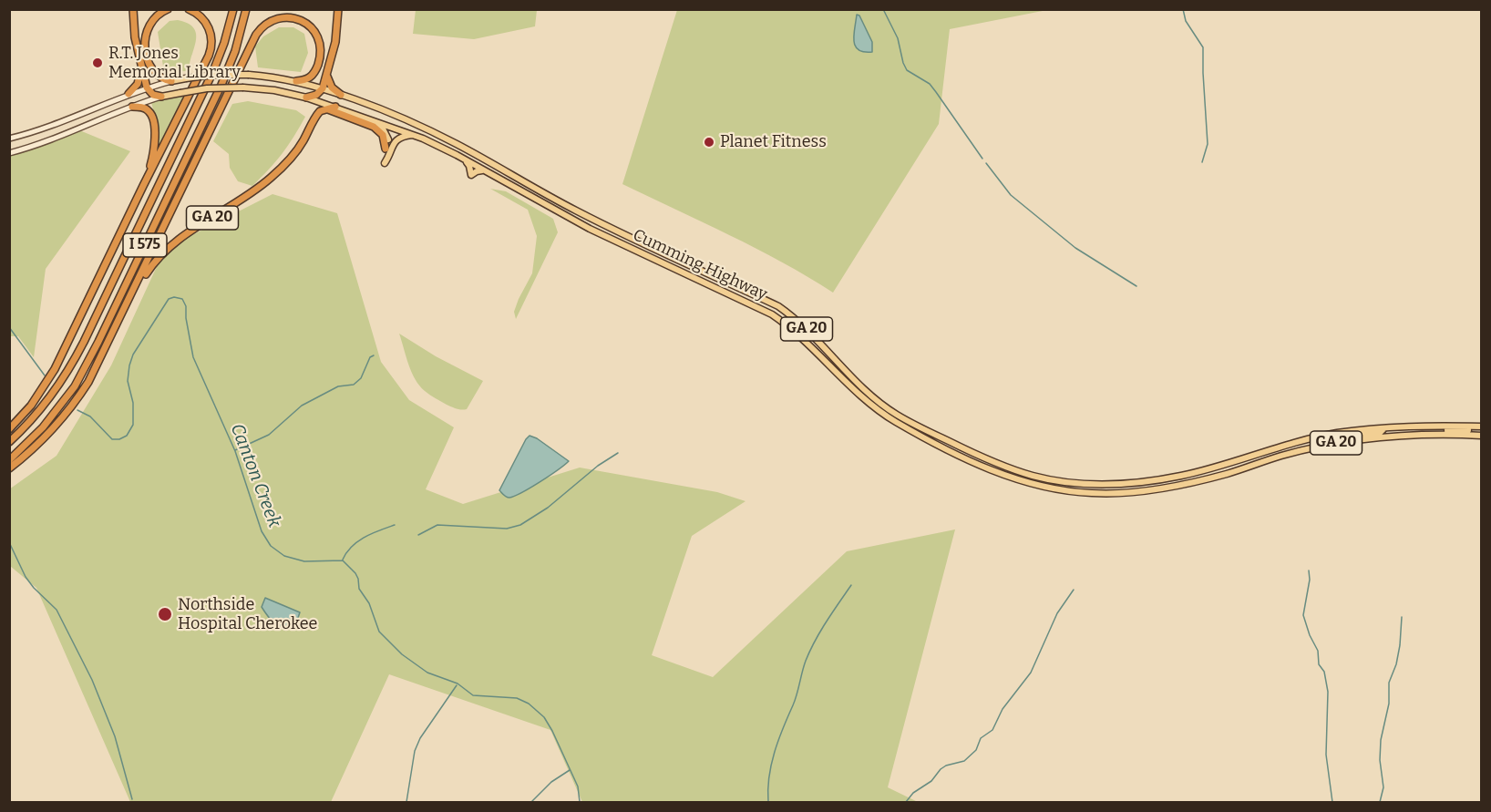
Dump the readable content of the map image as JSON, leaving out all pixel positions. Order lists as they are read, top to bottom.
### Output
{
  "streets": {
    "highway": ["GA 20", "I 575"],
    "main road": ["Cumming Highway"]
  },
  "crossings": [
    ["GA 20", "Cumming Highway"]
  ],
  "water": ["Canton Creek"],
  "places": ["R.T. Jones Memorial Library", "Planet Fitness", "Northside Hospital Cherokee"]
}
